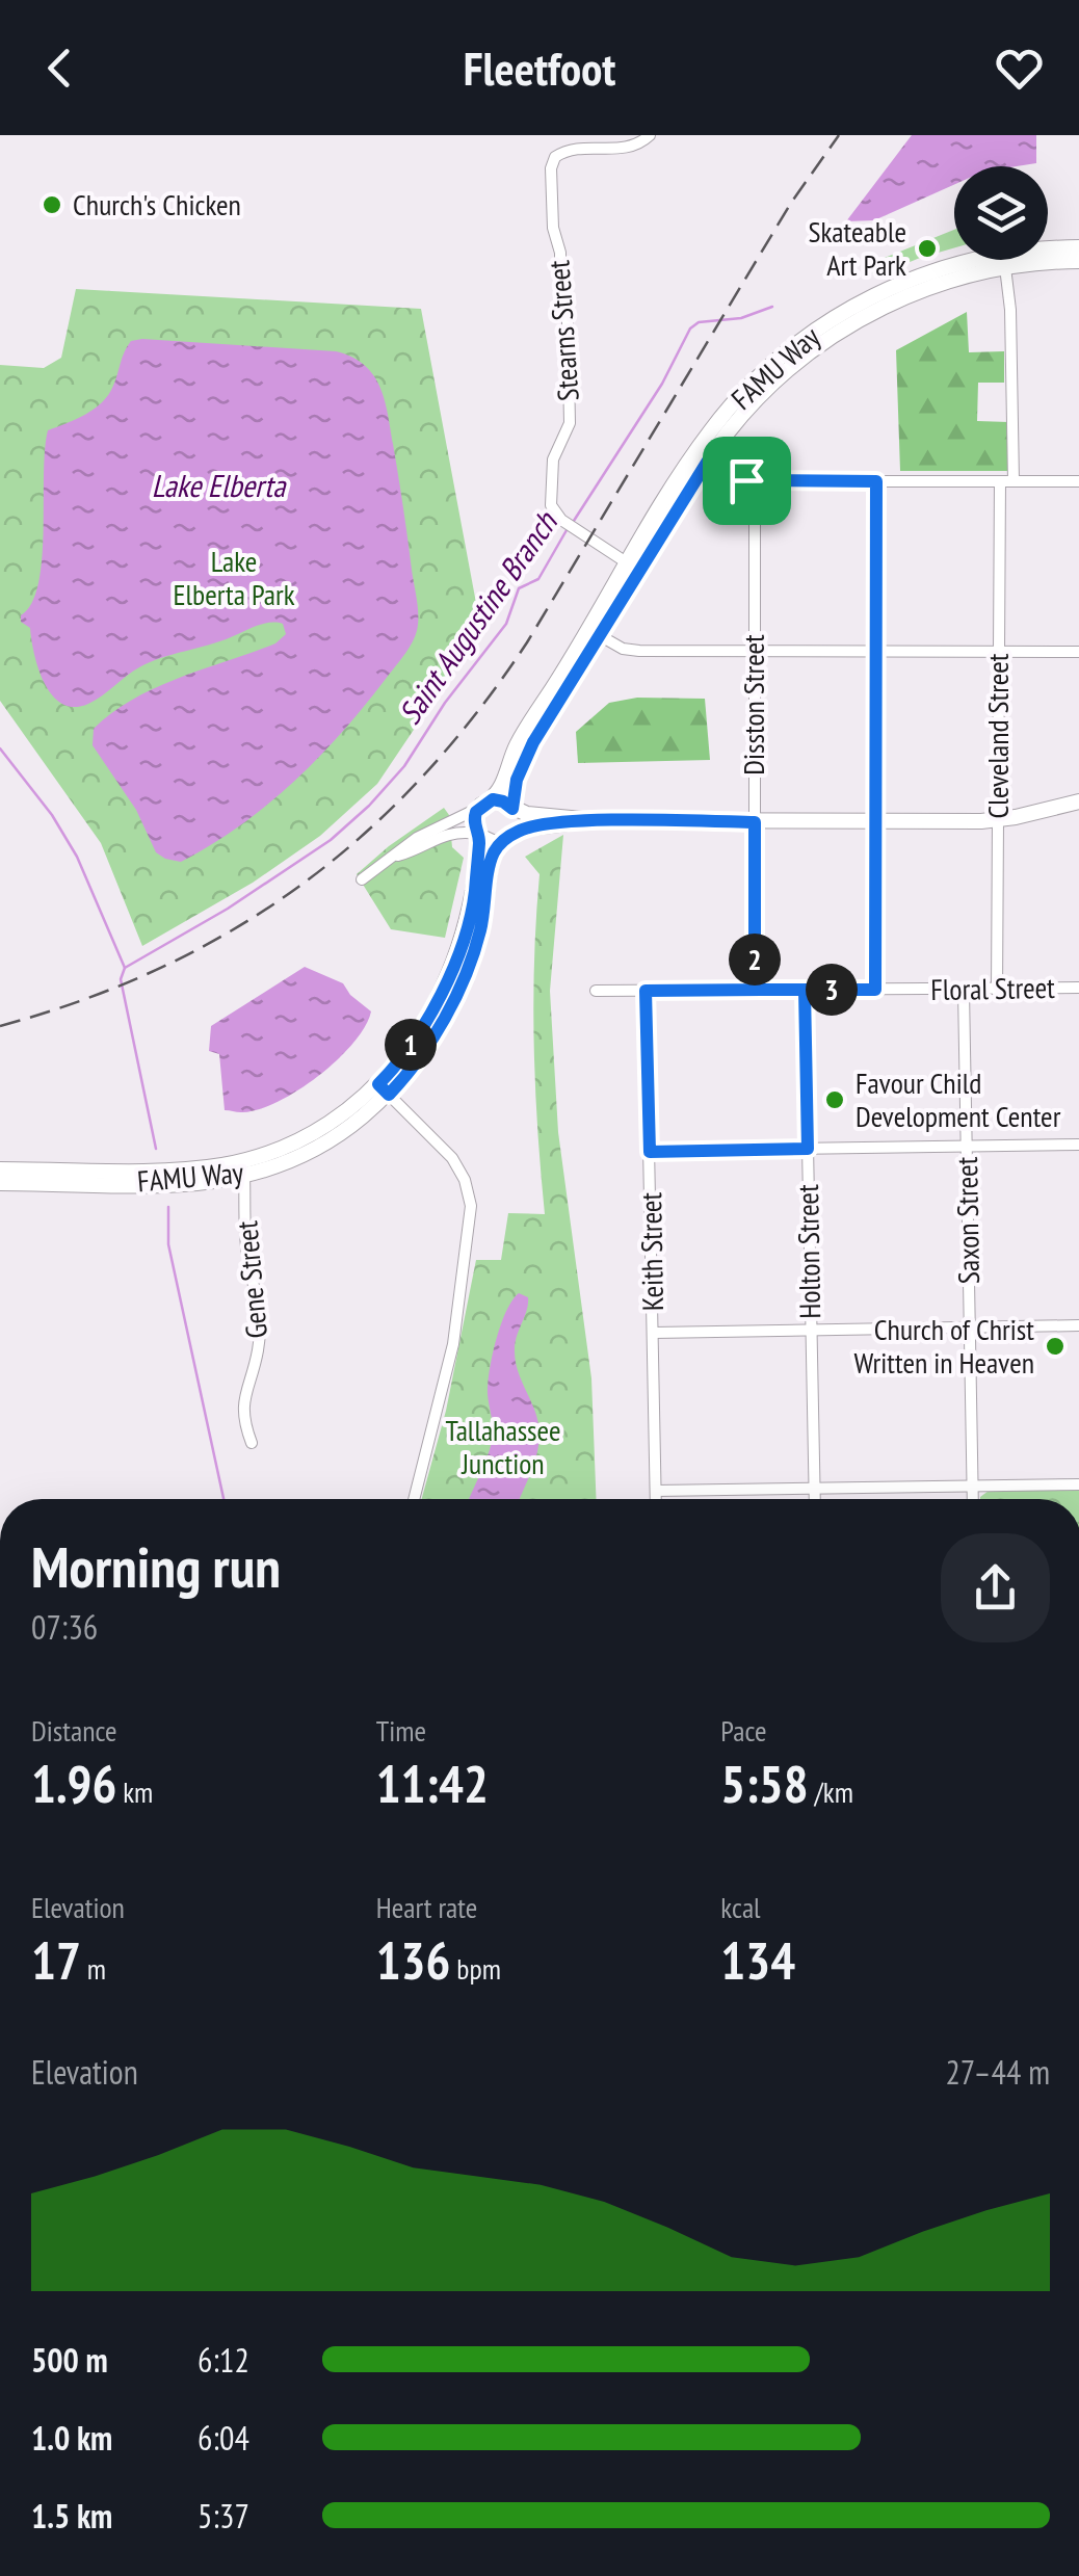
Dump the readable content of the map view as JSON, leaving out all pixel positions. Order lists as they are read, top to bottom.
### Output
{
  "streets": {
    "street": [
      "Stearns Street",
      "FAMU Way",
      "Disston Street",
      "Cleveland Street",
      "Floral Street",
      "Saxon Street",
      "Keith Street",
      "Holton Street",
      "Gene Street"
    ]
  },
  "crossings": [
    ["Stearns Street", "FAMU Way"],
    ["FAMU Way", "Gene Street"],
    ["Disston Street", "Floral Street"],
    ["Cleveland Street", "Floral Street"],
    ["Floral Street", "Saxon Street"],
    ["Floral Street", "Keith Street"],
    ["Floral Street", "Holton Street"]
  ],
  "water": ["Lake Elberta", "Saint Augustine Branch"],
  "parks": ["Lake Elberta Park", "Tallahassee Junction"],
  "places": [
    "Church's Chicken",
    "Skateable Art Park",
    "Favour Child Development Center",
    "Church of Christ Written in Heaven"
  ],
  "page": {
    "header": "Fleetfoot",
    "pins": ["2", "3", "1"],
    "heading": ["Morning run", "07:36"],
    "stats": [
      ["Distance", "1.96 km"],
      ["Time", "11:42"],
      ["Pace", "5:58 /km"],
      ["Elevation", "17 m"],
      ["Heart rate", "136 bpm"],
      ["kcal", "134"]
    ],
    "chart": ["Elevation", "27–44 m"],
    "list": [
      {
        "name": "500 m",
        "note": "6:12"
      },
      {
        "name": "1.0 km",
        "note": "6:04"
      },
      {
        "name": "1.5 km",
        "note": "5:37"
      }
    ]
  }
}
